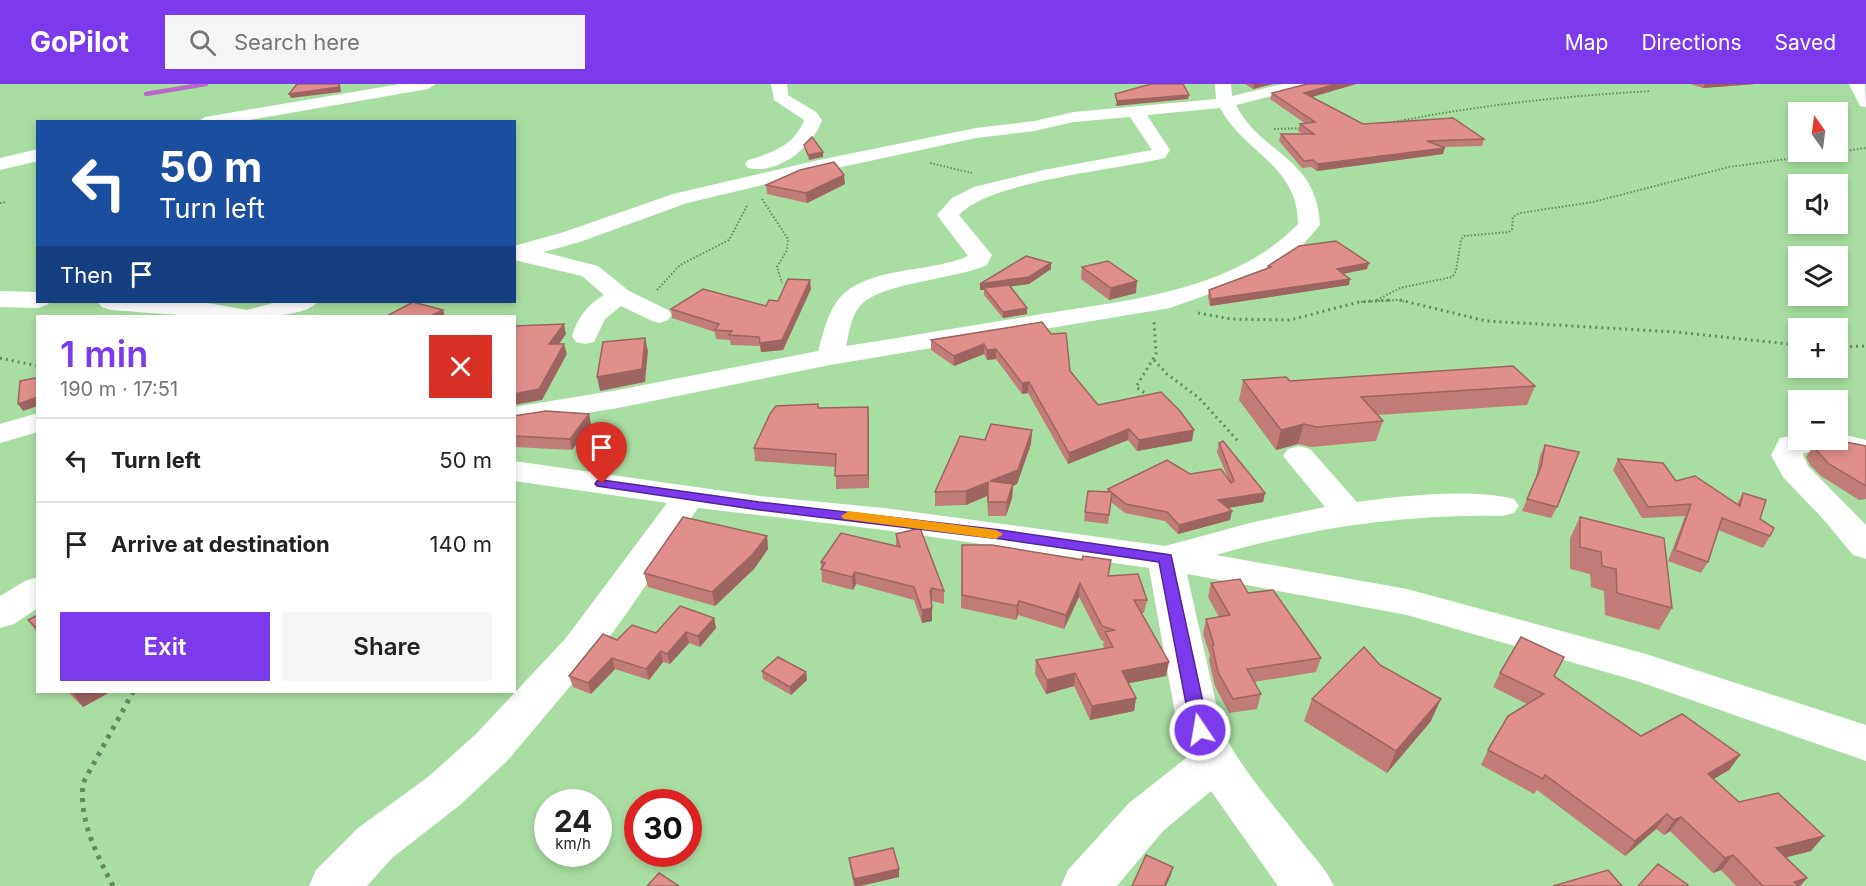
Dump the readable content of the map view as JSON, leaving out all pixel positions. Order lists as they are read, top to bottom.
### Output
{
  "north": "top",
  "page": {
    "header": "GoPilot",
    "search": "Search here",
    "nav": ["Map", "Directions", "Saved"],
    "map_buttons": ["+", "−"],
    "turn": ["50 m", "Turn left"],
    "then": "Then",
    "heading": ["1 min", "190 m · 17:51"],
    "list": [
      {
        "name": "Turn left",
        "value": "50 m"
      },
      {
        "name": "Arrive at destination",
        "value": "140 m"
      }
    ],
    "buttons": ["Exit", "Share"],
    "speed": "24 km/h",
    "limit": "30"
  }
}
